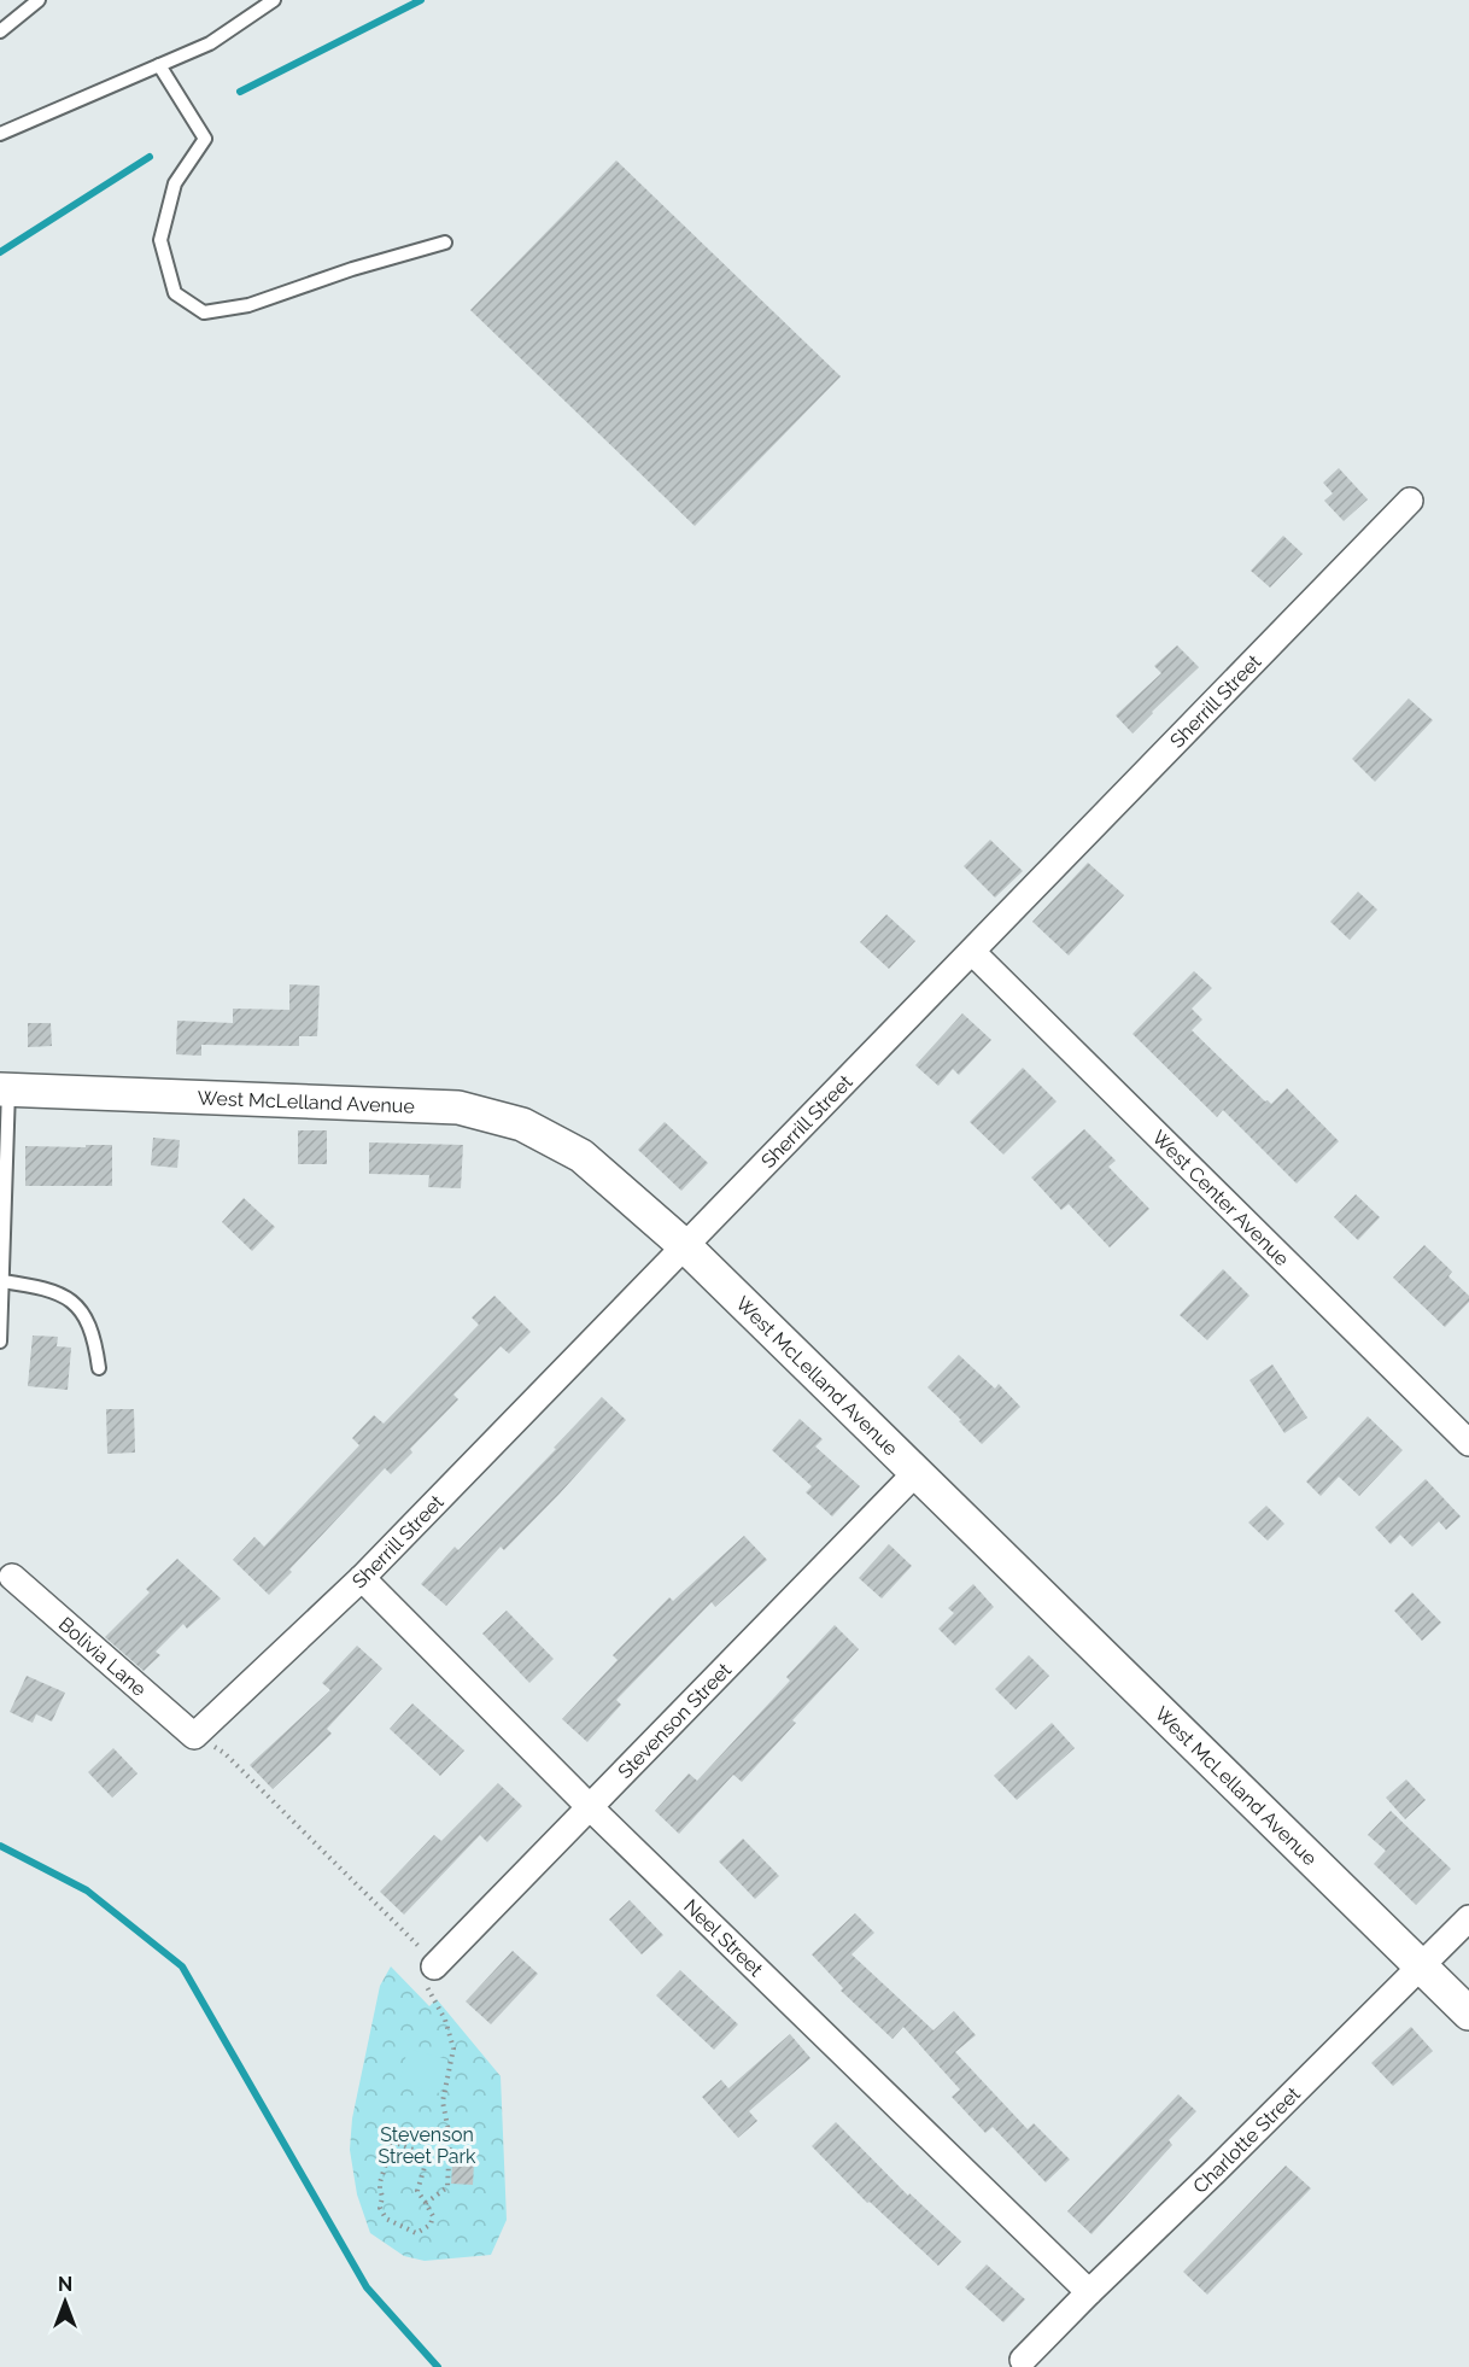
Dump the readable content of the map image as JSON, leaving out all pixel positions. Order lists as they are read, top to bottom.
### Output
{
  "streets": {
    "street": [
      "Sherrill Street",
      "West McLelland Avenue",
      "West Center Avenue",
      "Bolivia Lane",
      "Stevenson Street",
      "Neel Street",
      "Charlotte Street"
    ]
  },
  "crossings": [
    ["Sherrill Street", "West McLelland Avenue"],
    ["Sherrill Street", "West Center Avenue"],
    ["Sherrill Street", "Bolivia Lane"],
    ["Sherrill Street", "Neel Street"],
    ["West McLelland Avenue", "Stevenson Street"],
    ["West McLelland Avenue", "Charlotte Street"],
    ["Stevenson Street", "Neel Street"],
    ["Neel Street", "Charlotte Street"]
  ],
  "parks": ["Stevenson Street Park"],
  "north": "top"
}
